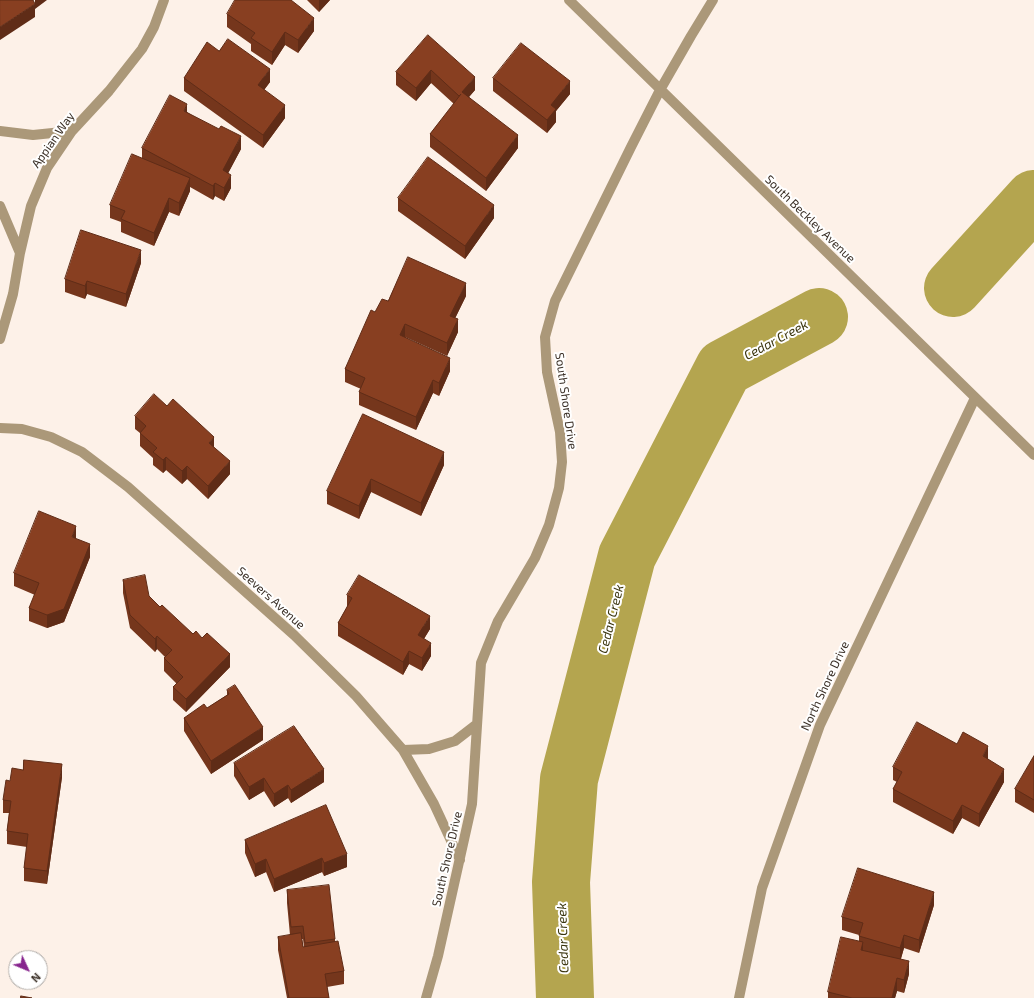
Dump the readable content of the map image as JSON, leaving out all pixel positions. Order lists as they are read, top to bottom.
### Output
{
  "streets": {
    "street": [
      "Appian Way",
      "South Beckley Avenue",
      "South Shore Drive",
      "Seevers Avenue",
      "North Shore Drive"
    ]
  },
  "crossings": [
    ["South Beckley Avenue", "South Shore Drive"],
    ["South Beckley Avenue", "North Shore Drive"],
    ["South Shore Drive", "Seevers Avenue"]
  ],
  "water": ["Cedar Creek"],
  "north": "bottom right"
}
